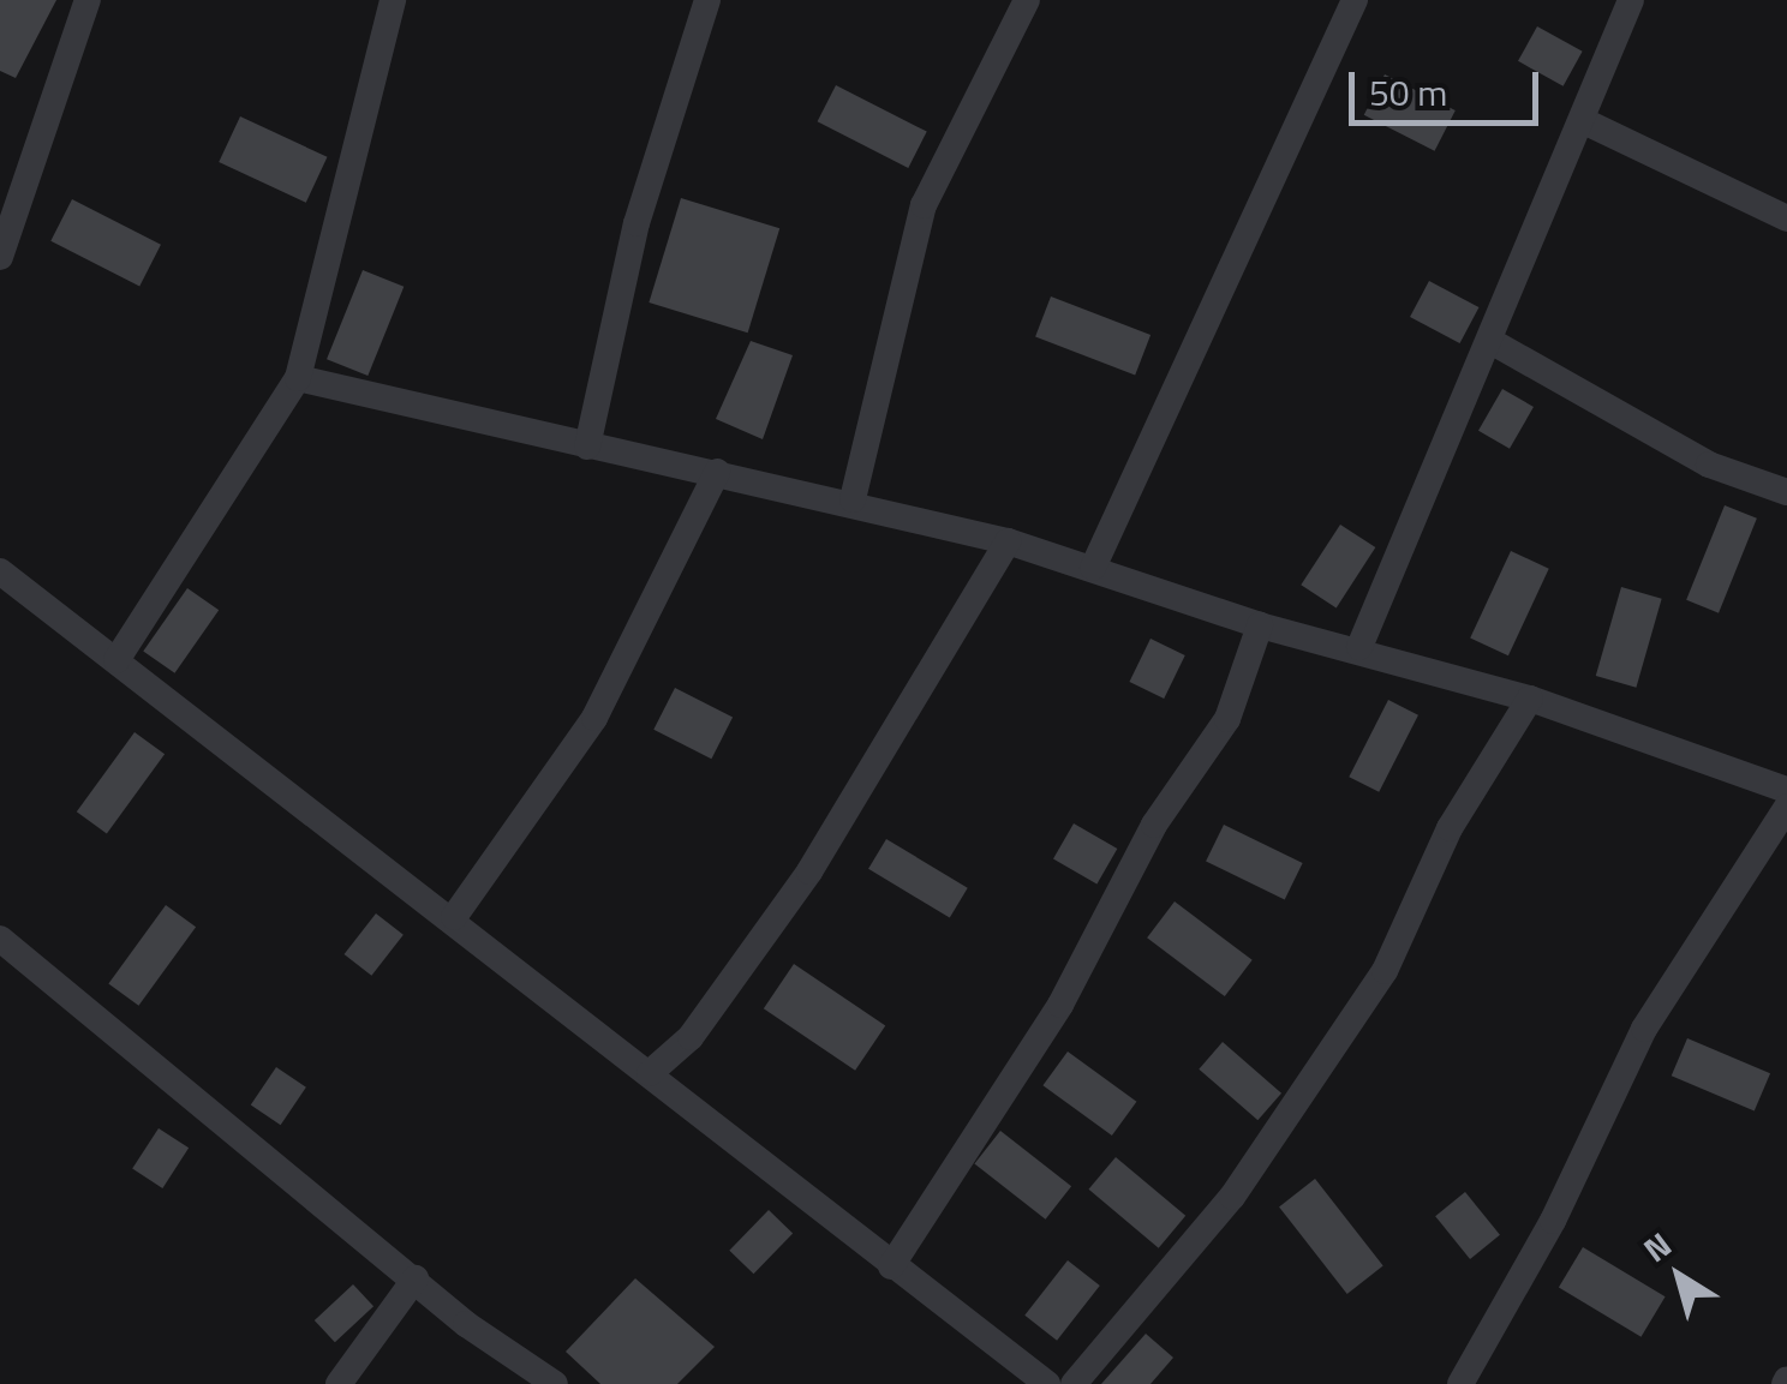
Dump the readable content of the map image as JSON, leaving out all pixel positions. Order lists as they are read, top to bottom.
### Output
{
  "scale_bar": "50 m",
  "north": "top left"
}
